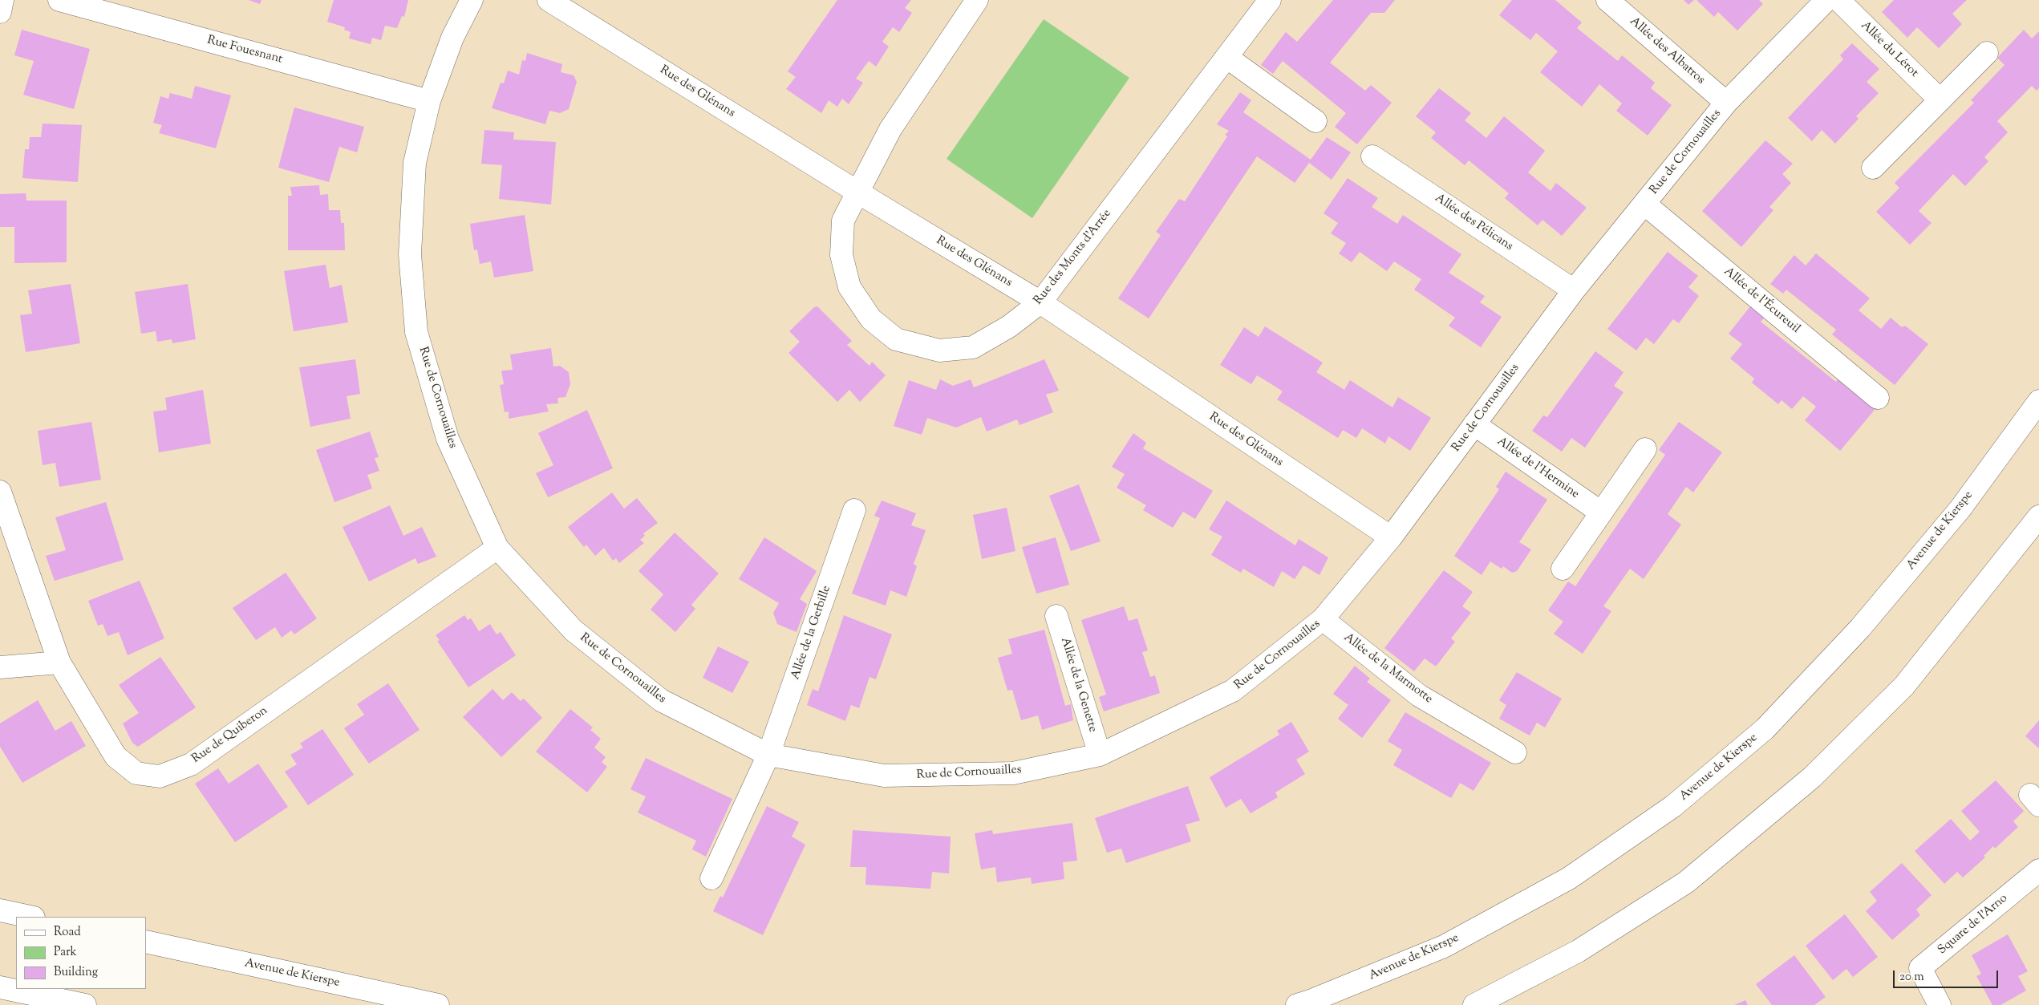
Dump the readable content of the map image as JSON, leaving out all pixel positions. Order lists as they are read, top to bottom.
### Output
{
  "streets": {
    "street": [
      "Allée du Lérot",
      "Rue Fouesnant",
      "Allée des Albatros",
      "Rue des Glénans",
      "Rue de Cornouailles",
      "Allée des Pélicans",
      "Rue des Monts d'Arrée",
      "Allée de l'Écureuil",
      "Allée de l'Hermine",
      "Avenue de Kierspe",
      "Allée de la Gerbille",
      "Allée de la Marmotte",
      "Allée de la Genette",
      "Rue de Quiberon",
      "Square de l'Arno"
    ]
  },
  "crossings": [
    ["Rue Fouesnant", "Rue de Cornouailles"],
    ["Allée des Albatros", "Rue de Cornouailles"],
    ["Rue des Glénans", "Rue de Cornouailles"],
    ["Rue des Glénans", "Rue des Monts d'Arrée"],
    ["Rue de Cornouailles", "Allée des Pélicans"],
    ["Rue de Cornouailles", "Allée de l'Écureuil"],
    ["Rue de Cornouailles", "Allée de l'Hermine"],
    ["Rue de Cornouailles", "Allée de la Gerbille"],
    ["Rue de Cornouailles", "Allée de la Marmotte"],
    ["Rue de Cornouailles", "Allée de la Genette"],
    ["Rue de Cornouailles", "Rue de Quiberon"]
  ],
  "legend": ["Road", "Park", "Building"],
  "scale_bar": "20 m"
}
